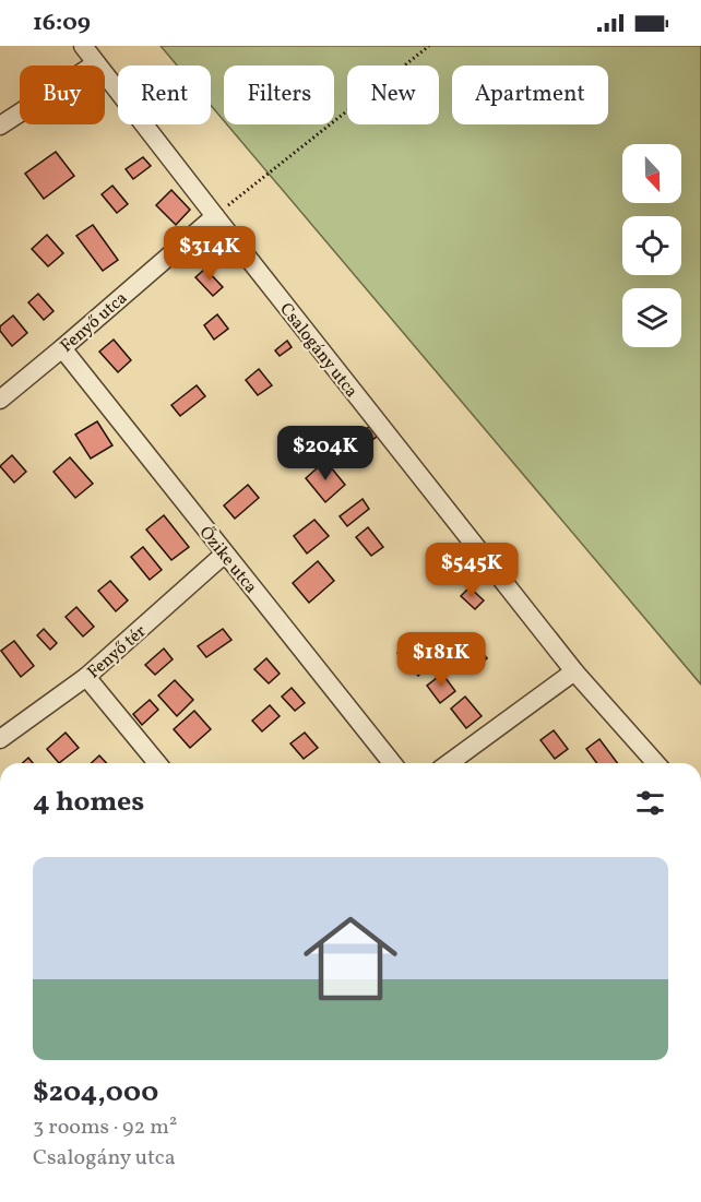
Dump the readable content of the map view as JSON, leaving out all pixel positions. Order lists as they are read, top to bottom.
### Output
{
  "streets": {
    "street": [
      "Fenyő utca",
      "Csalogány utca",
      "Őzike utca",
      "Fenyő tér"
    ]
  },
  "crossings": [
    ["Fenyő utca", "Csalogány utca"],
    ["Fenyő utca", "Őzike utca"],
    ["Őzike utca", "Fenyő tér"]
  ],
  "north": "bottom",
  "page": {
    "status": "16:09",
    "chip": [
      "Buy",
      "Rent",
      "Filters",
      "New",
      "Apartment"
    ],
    "price": [
      "$314K",
      "$204K",
      "$545K",
      "$181K"
    ],
    "heading": "4 homes",
    "list": [
      {
        "name": "$204,000",
        "note": "3 rooms · 92 m² · Csalogány utca"
      }
    ]
  }
}
